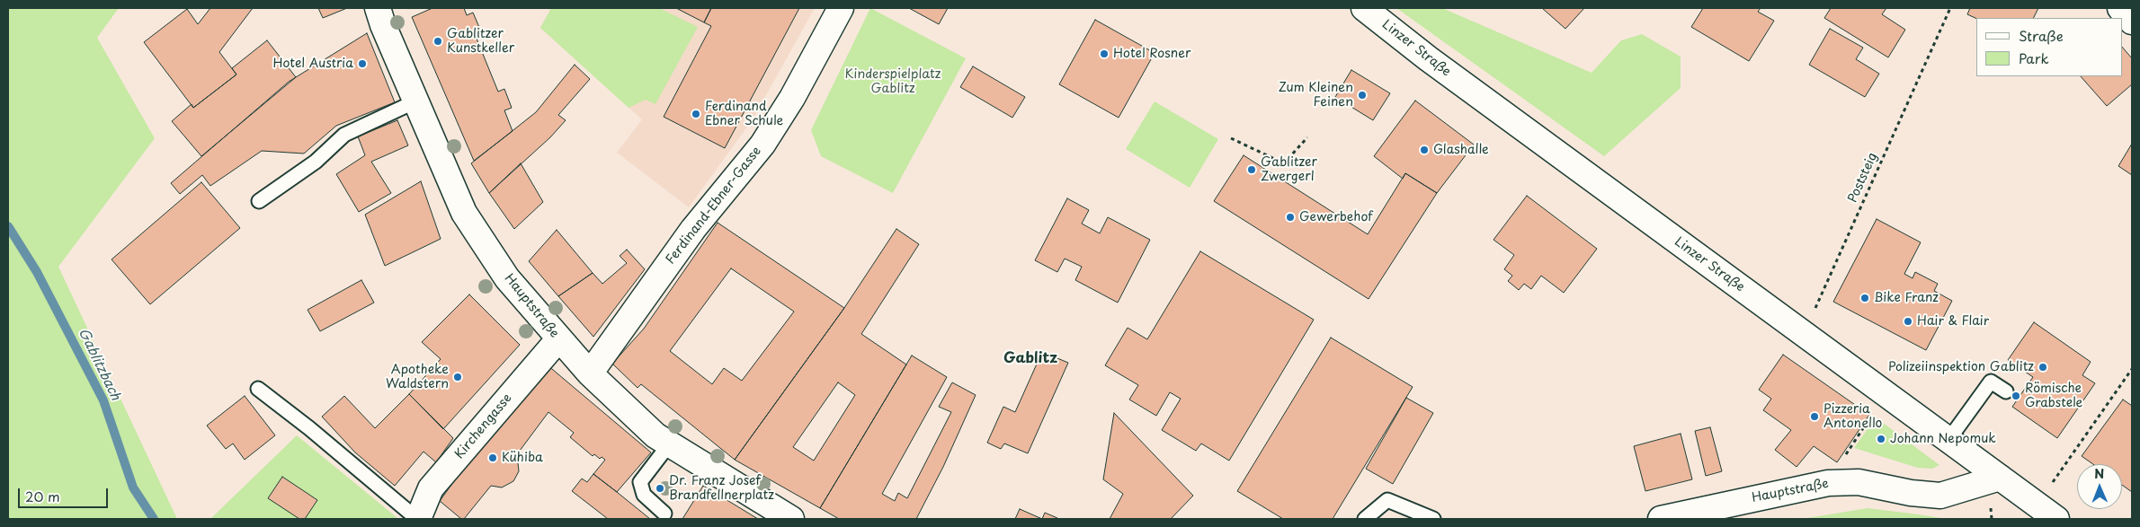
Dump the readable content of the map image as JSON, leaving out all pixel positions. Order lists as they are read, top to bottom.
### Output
{
  "streets": {
    "street": [
      "Linzer Straße",
      "Ferdinand-Ebner-Gasse",
      "Hauptstraße",
      "Kirchengasse"
    ],
    "path": ["Poststeig"]
  },
  "crossings": [
    ["Linzer Straße", "Poststeig"],
    ["Linzer Straße", "Hauptstraße"],
    ["Ferdinand-Ebner-Gasse", "Hauptstraße"],
    ["Hauptstraße", "Kirchengasse"]
  ],
  "districts": ["Gablitz"],
  "water": ["Gablitzbach"],
  "parks": ["Kinderspielplatz Gablitz"],
  "places": [
    "Gablitzer Kunstkeller",
    "Hotel Rosner",
    "Hotel Austria",
    "Zum Kleinen Feinen",
    "Ferdinand Ebner Schule",
    "Glashalle",
    "Gablitzer Zwergerl",
    "Gewerbehof",
    "Bike Franz",
    "Hair & Flair",
    "Polizeiinspektion Gablitz",
    "Apotheke Waldstern",
    "Römische Grabstele",
    "Pizzeria Antonello",
    "Johann Nepomuk",
    "Kühiba",
    "Dr. Franz Josef Brandfellnerplatz"
  ],
  "legend": ["Straße", "Park"],
  "scale_bar": "20 m",
  "north": "top"
}
